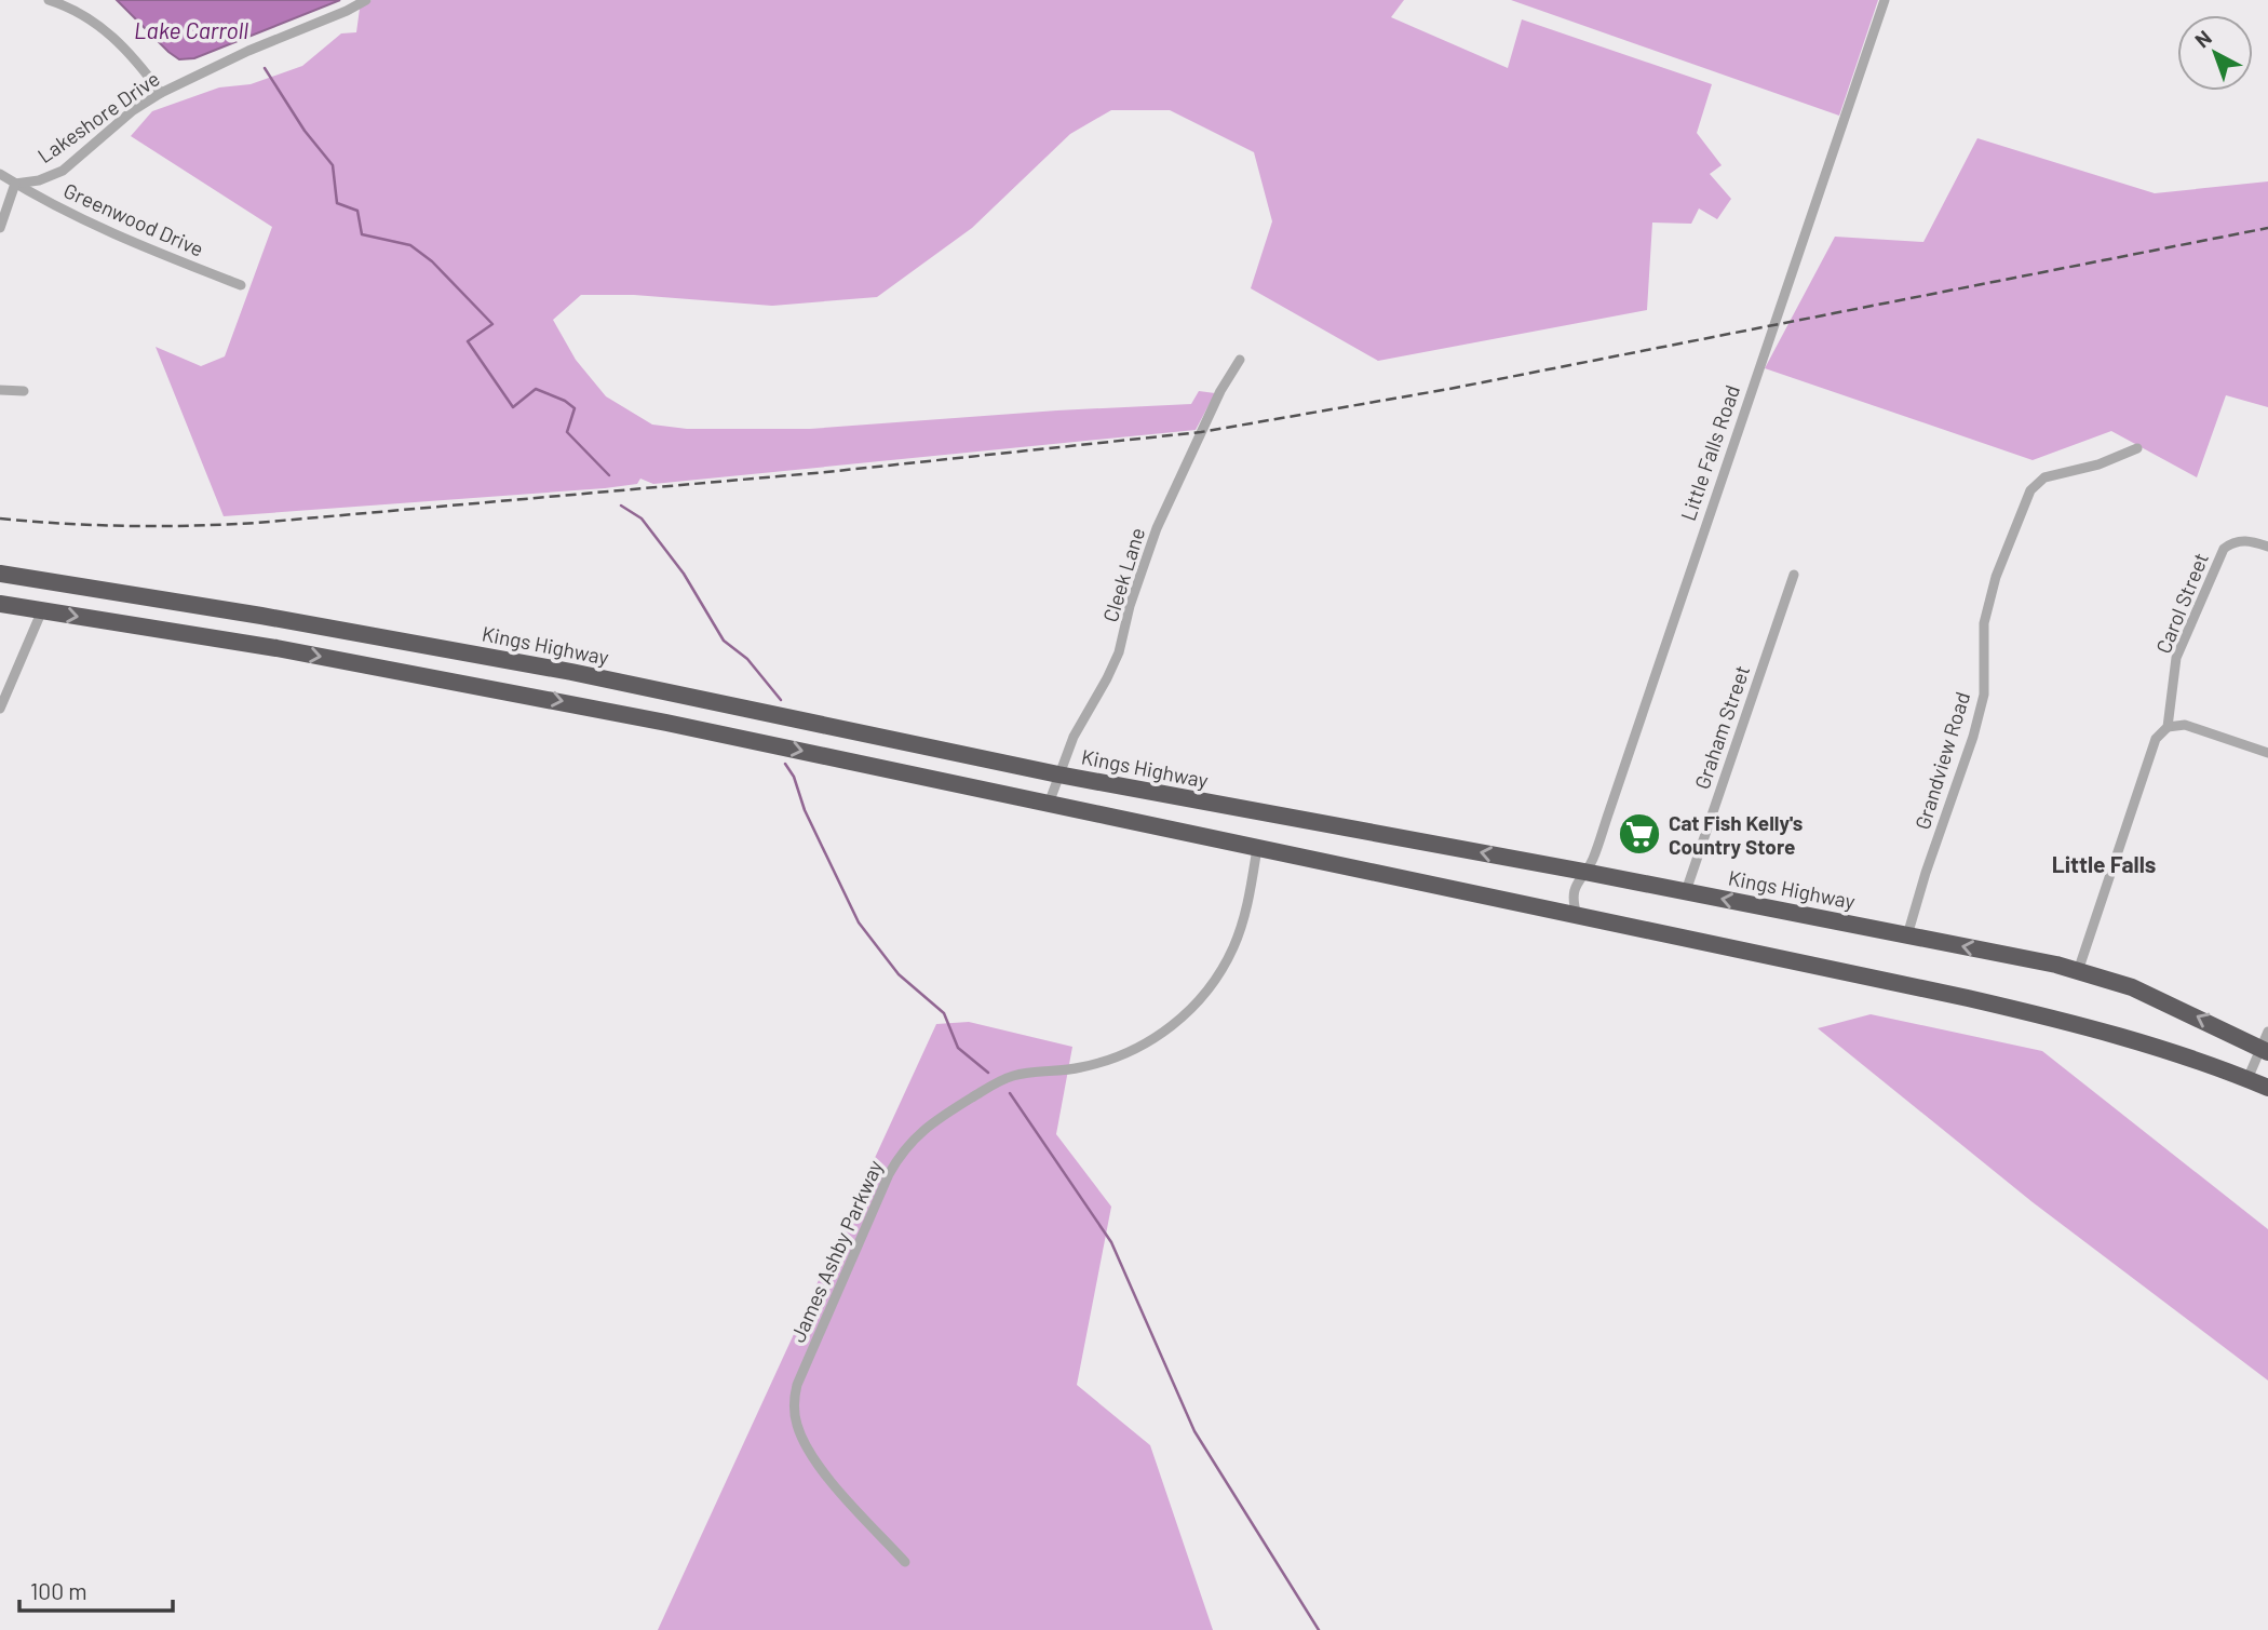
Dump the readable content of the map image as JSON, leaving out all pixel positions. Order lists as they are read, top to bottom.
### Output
{
  "streets": {
    "highway": ["Kings Highway"],
    "street": [
      "Lakeshore Drive",
      "Greenwood Drive",
      "Little Falls Road",
      "Cleek Lane",
      "Carol Street",
      "Graham Street",
      "Grandview Road",
      "James Ashby Parkway"
    ]
  },
  "crossings": [
    ["Lakeshore Drive", "Greenwood Drive"],
    ["Little Falls Road", "Kings Highway"],
    ["Cleek Lane", "Kings Highway"],
    ["Carol Street", "Kings Highway"],
    ["Kings Highway", "Graham Street"],
    ["Kings Highway", "Grandview Road"]
  ],
  "districts": ["Little Falls"],
  "water": ["Lake Carroll"],
  "places": {
    "supermarket": ["Cat Fish Kelly's Country Store"]
  },
  "scale_bar": "100 m",
  "north": "top left"
}
